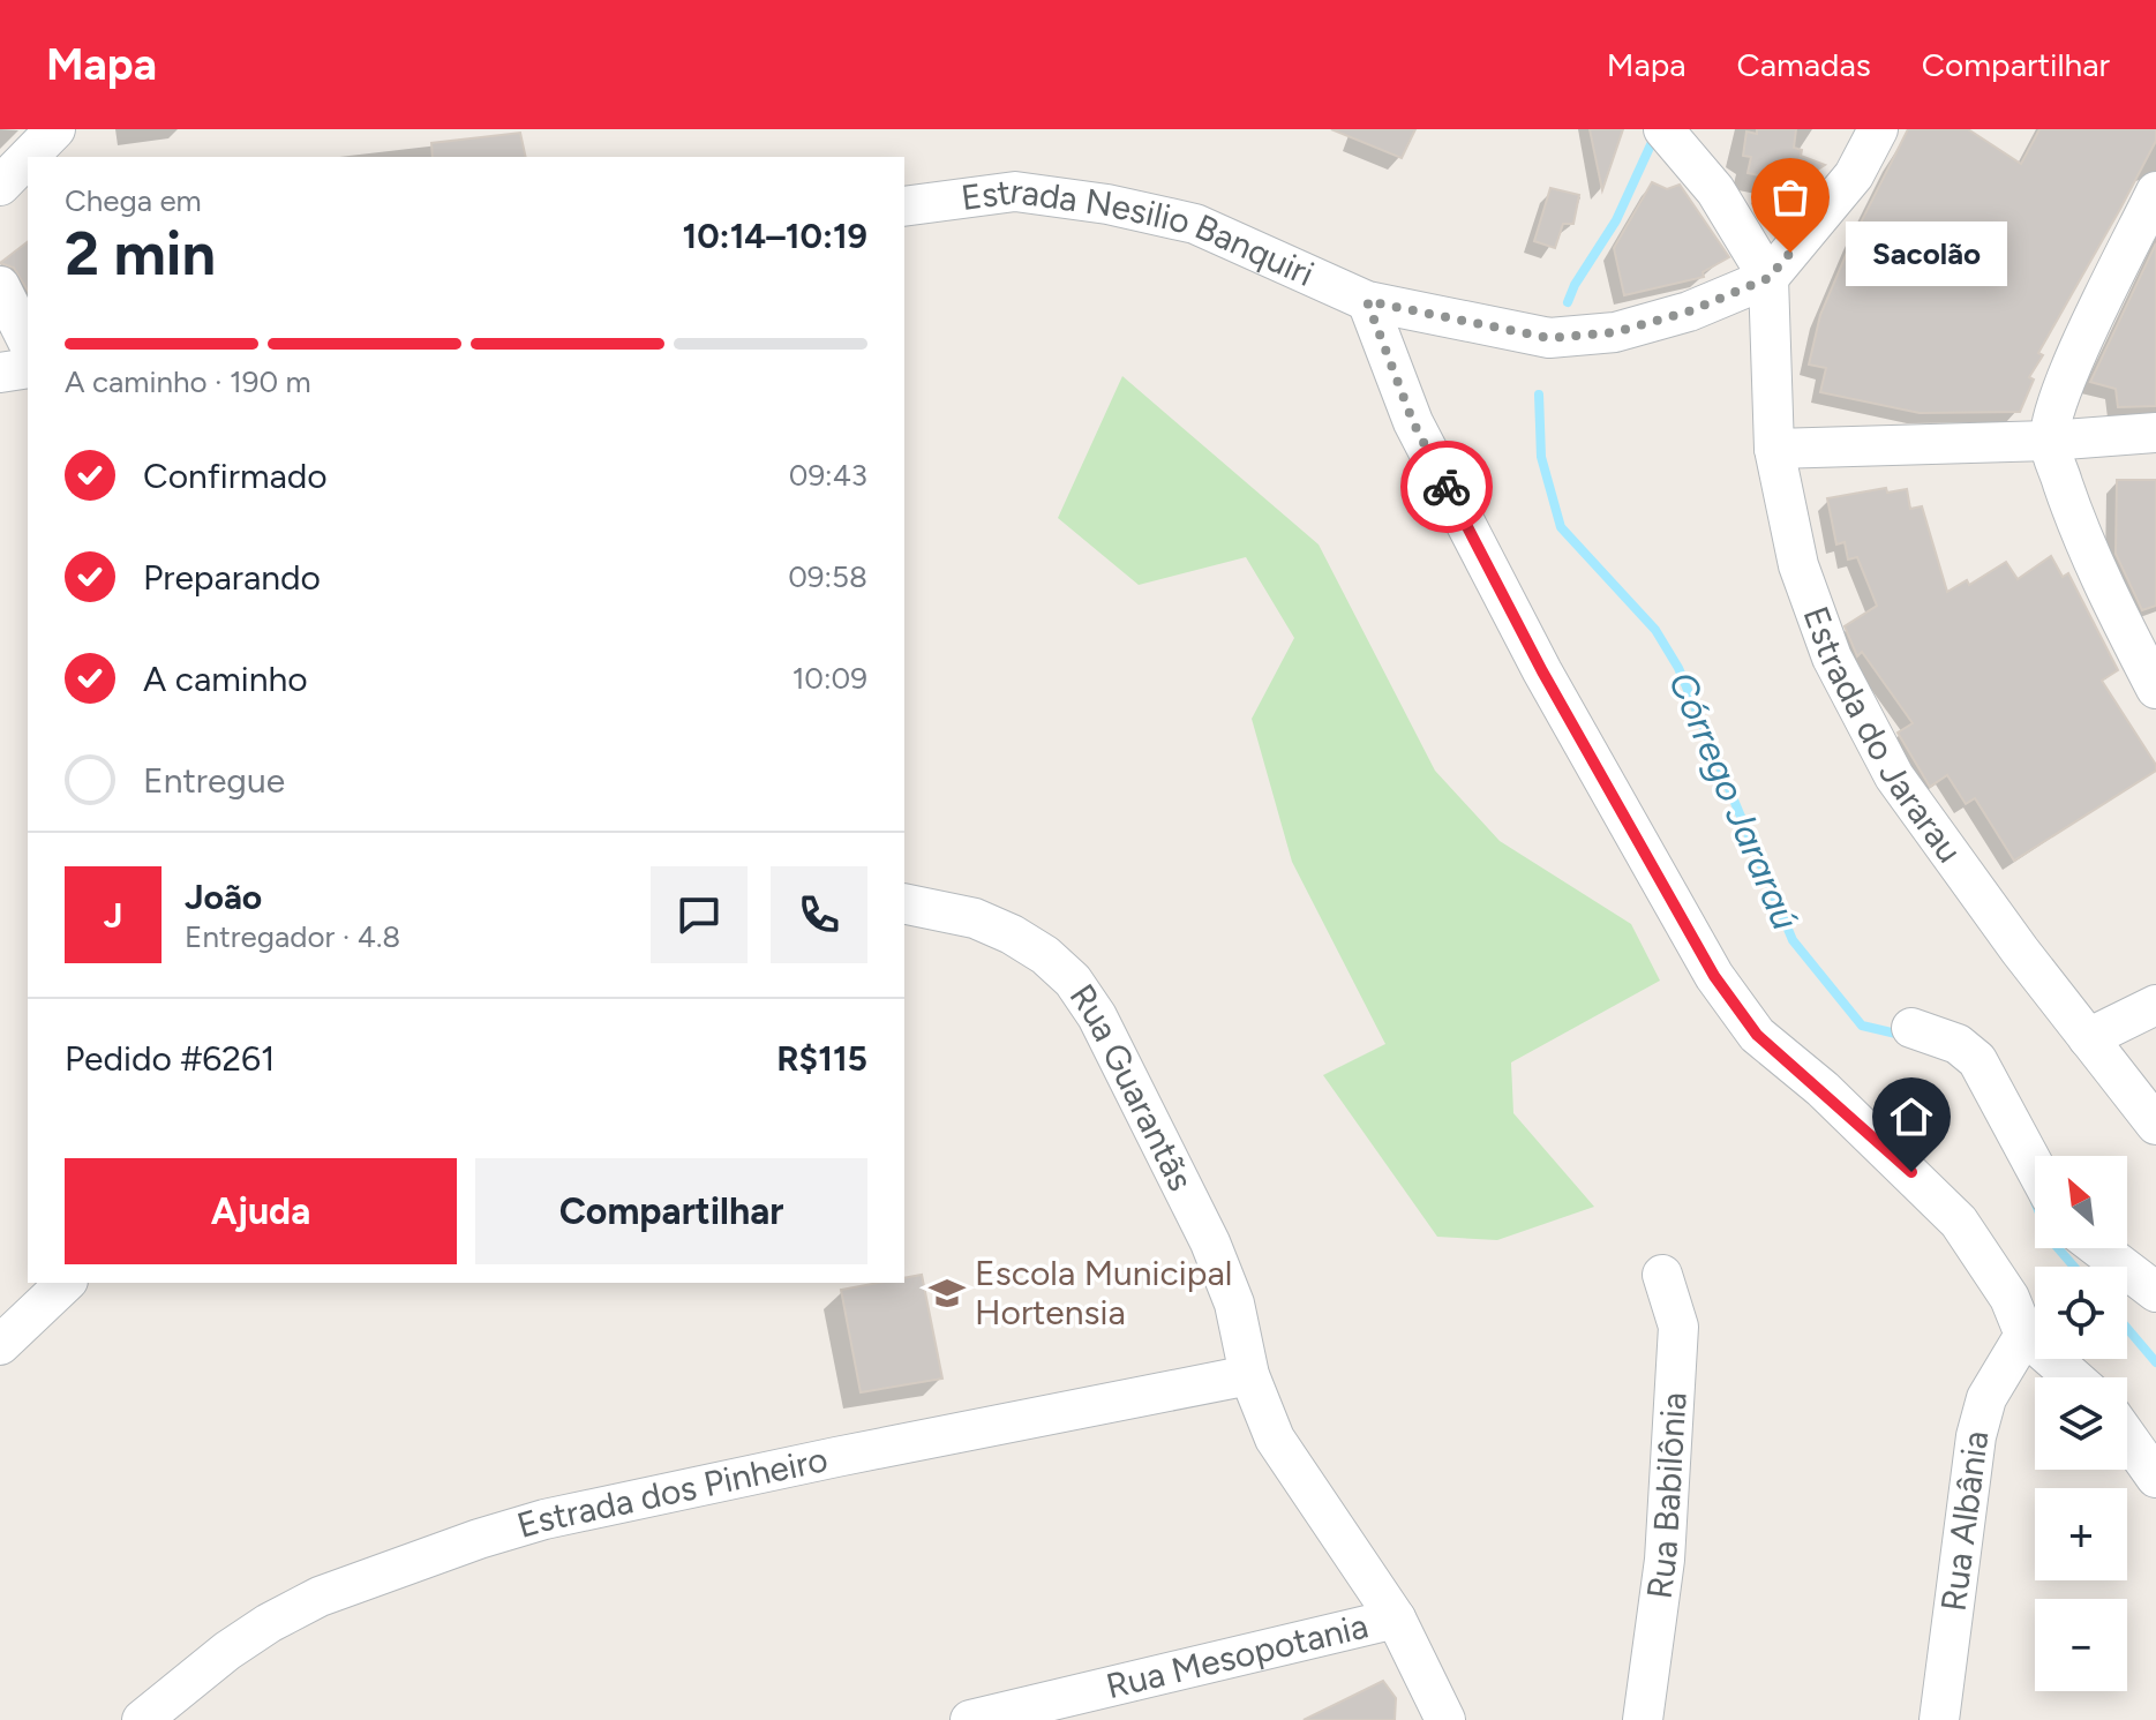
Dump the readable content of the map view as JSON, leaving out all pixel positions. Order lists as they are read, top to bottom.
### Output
{
  "streets": {
    "street": [
      "Estrada Nesilio Banquiri",
      "Estrada do Jararau",
      "Rua Guarantãs",
      "Estrada dos Pinheiro",
      "Rua Babilônia",
      "Rua Albânia",
      "Rua Mesopotania"
    ]
  },
  "crossings": [
    ["Estrada Nesilio Banquiri", "Estrada do Jararau"],
    ["Rua Guarantãs", "Estrada dos Pinheiro"],
    ["Rua Guarantãs", "Rua Mesopotania"]
  ],
  "water": ["Córrego Jararaú"],
  "places": {
    "other": ["Sacolão"],
    "school or university": ["Escola Municipal Hortensia"]
  },
  "north": "top left",
  "page": {
    "header": "Mapa",
    "nav": ["Mapa", "Camadas", "Compartilhar"],
    "heading": ["2 min", "Chega em", "10:14–10:19"],
    "panel": [
      "João",
      "Entregador · 4.8",
      "Pedido #6261",
      "R$115"
    ],
    "bubble": "Sacolão",
    "bar": "A caminho · 190 m",
    "list": [
      ["Confirmado", "09:43"],
      ["Preparando", "09:58"],
      ["A caminho", "10:09"],
      "Entregue"
    ],
    "round": "J",
    "buttons": ["Ajuda", "Compartilhar"],
    "map_buttons": ["+", "−"]
  }
}
